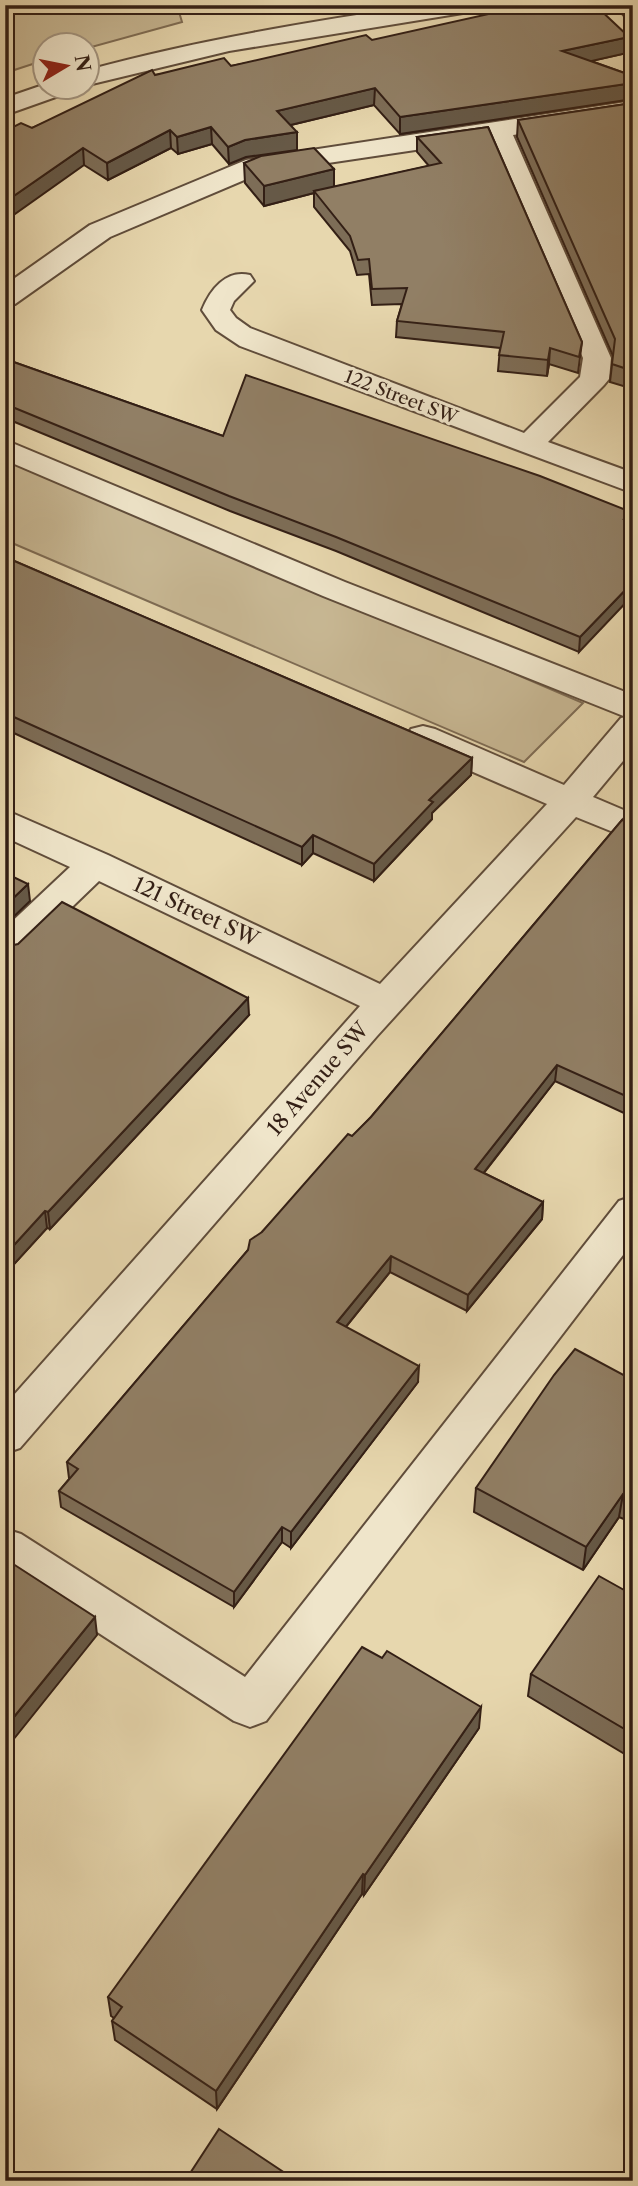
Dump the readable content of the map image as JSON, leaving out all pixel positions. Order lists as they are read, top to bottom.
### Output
{
  "streets": {
    "street": ["122 Street SW", "121 Street SW", "18 Avenue SW"]
  },
  "crossings": [
    ["121 Street SW", "18 Avenue SW"]
  ],
  "north": "right"
}
